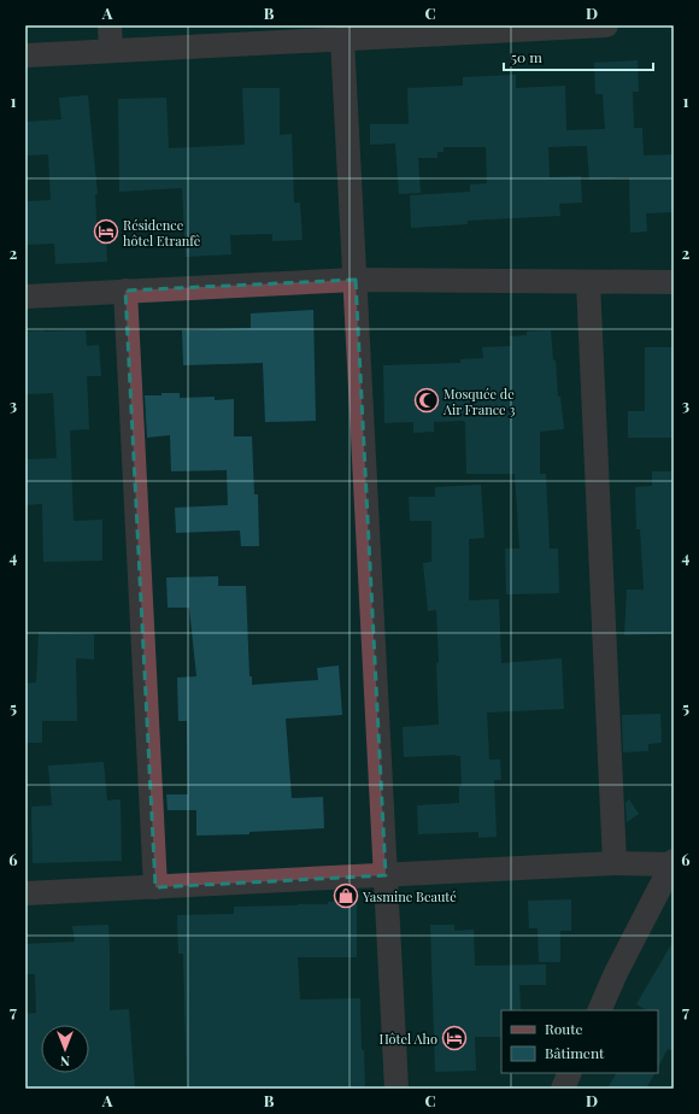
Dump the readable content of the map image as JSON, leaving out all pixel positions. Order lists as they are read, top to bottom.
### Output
{
  "places": {
    "hotel": ["Résidence hôtel Etranfê", "Hôtel Aho"],
    "mosque": ["Mosquée de Air France 3"],
    "shop": ["Yasmine Beauté"]
  },
  "legend": ["Route", "Bâtiment"],
  "scale_bar": "50 m",
  "north": "bottom",
  "grid": {
    "columns": [
      "A",
      "B",
      "C",
      "D"
    ],
    "rows": [
      "1",
      "2",
      "3",
      "4",
      "5",
      "6",
      "7"
    ]
  }
}
